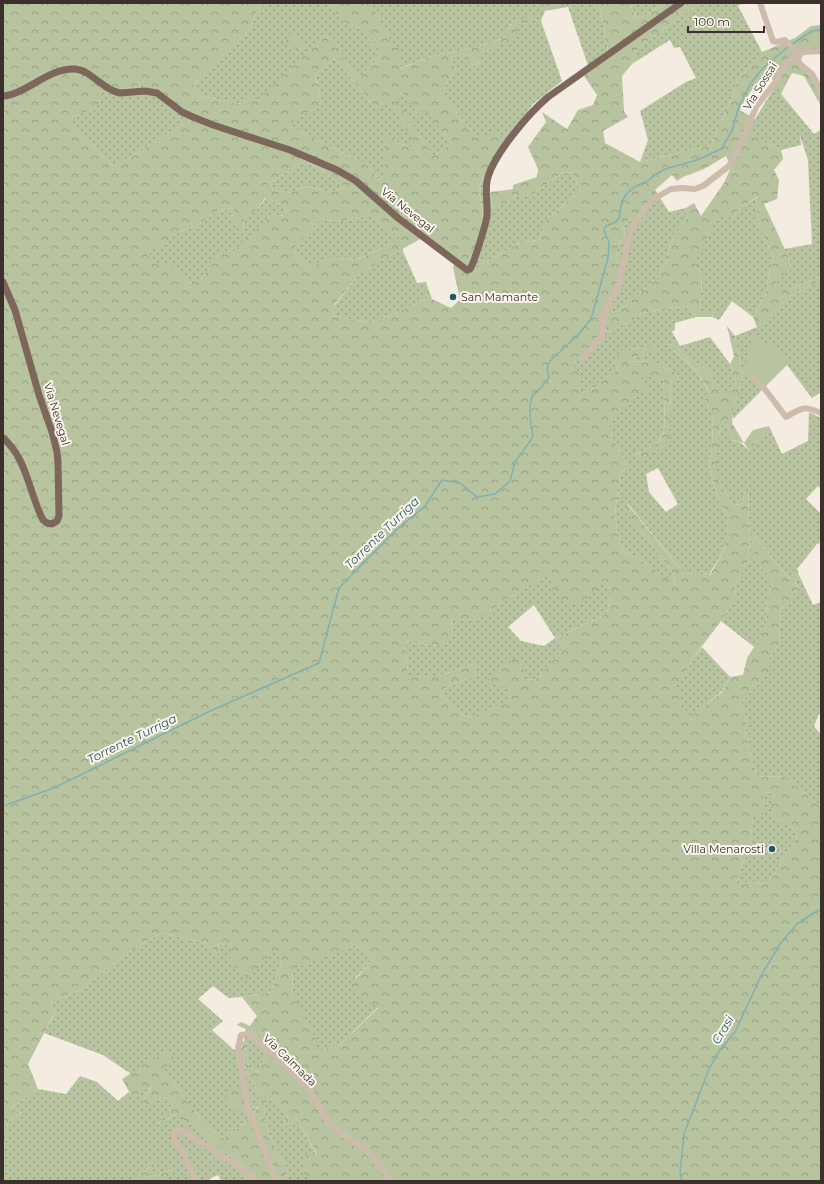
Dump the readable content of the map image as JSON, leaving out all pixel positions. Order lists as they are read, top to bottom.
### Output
{
  "streets": {
    "main road": ["Via Nevegal"],
    "street": ["Via Sossai", "Via Calmada"]
  },
  "water": ["Torrente Turriga", "Crasi"],
  "places": ["San Mamante", "Villa Menarosti"],
  "scale_bar": "100 m"
}
